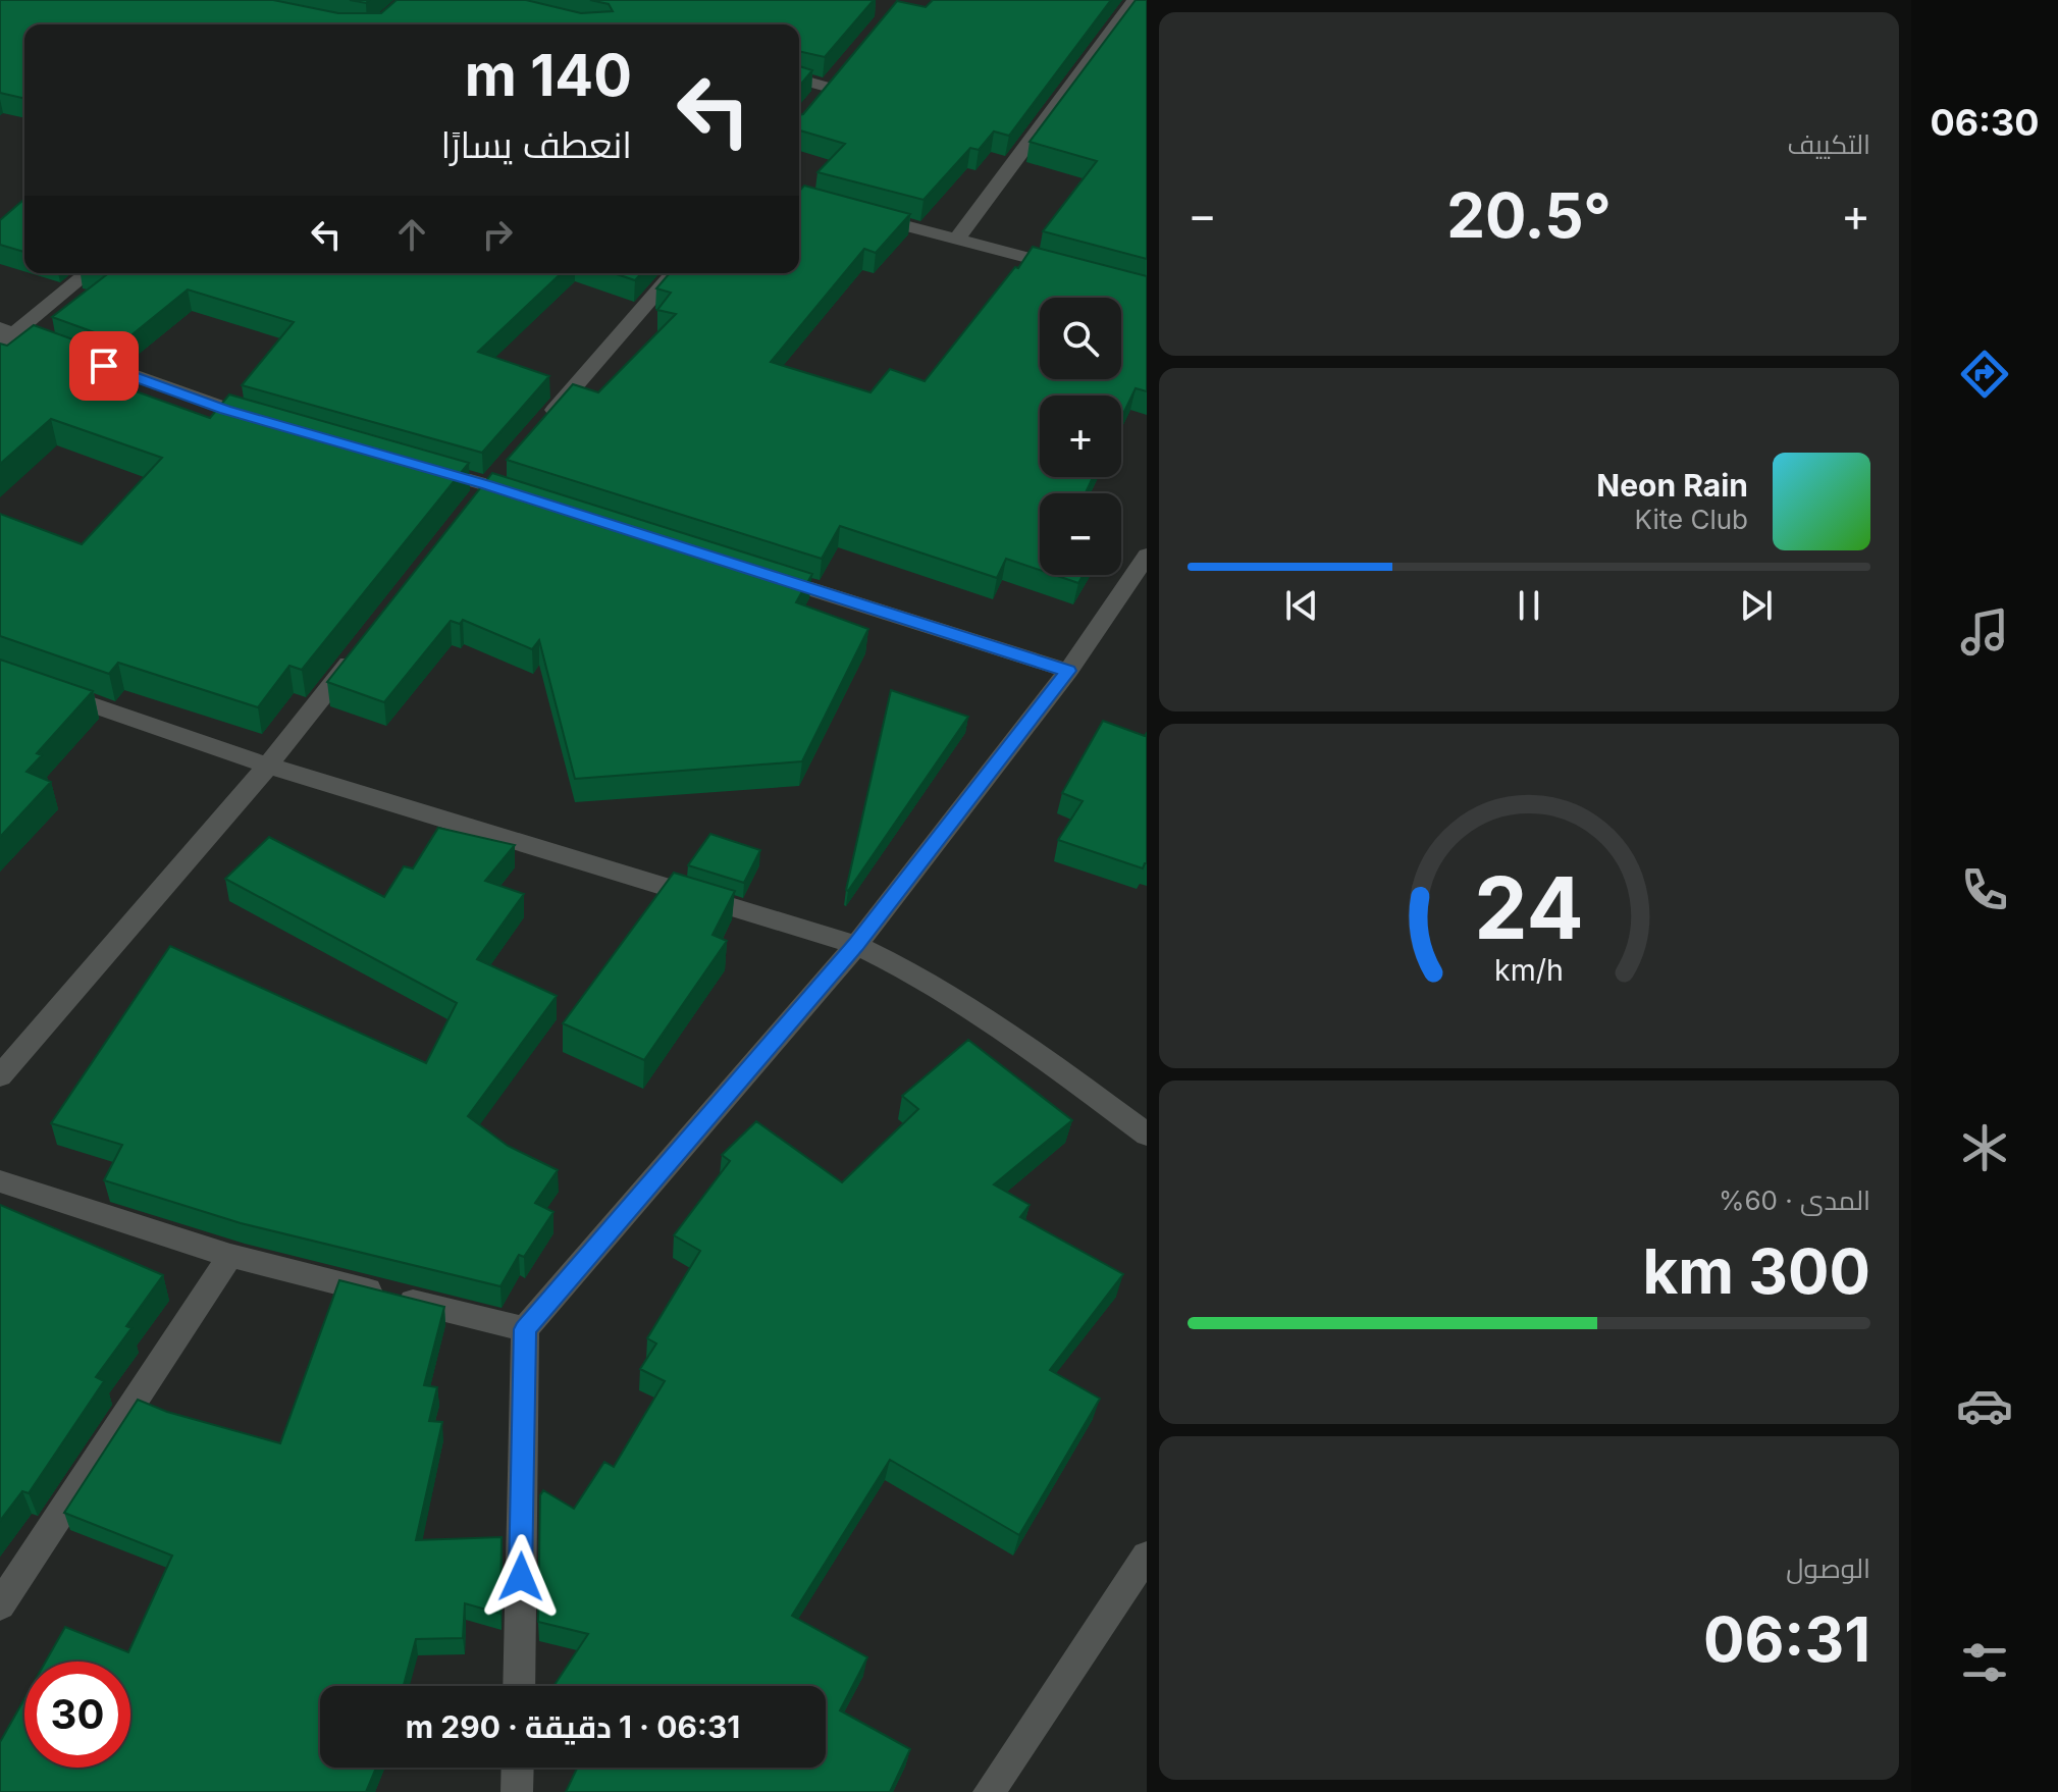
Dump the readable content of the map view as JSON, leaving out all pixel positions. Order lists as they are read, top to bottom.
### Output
{
  "page": {
    "tabs": "06:30",
    "tile": [
      "التكييف",
      ["المدى · 60%", "300 km"],
      ["الوصول", "06:31"]
    ],
    "turn": ["140 m", "انعطف يسارًا"],
    "heat": ["−", "20.5°", "+"],
    "map_buttons": ["+", "−"],
    "song": ["Neon Rain", "Kite Club"],
    "limit": "30",
    "trip": "06:31 · 1 دقيقة · 290 m",
    "gauge": ["24", "km/h"]
  }
}
